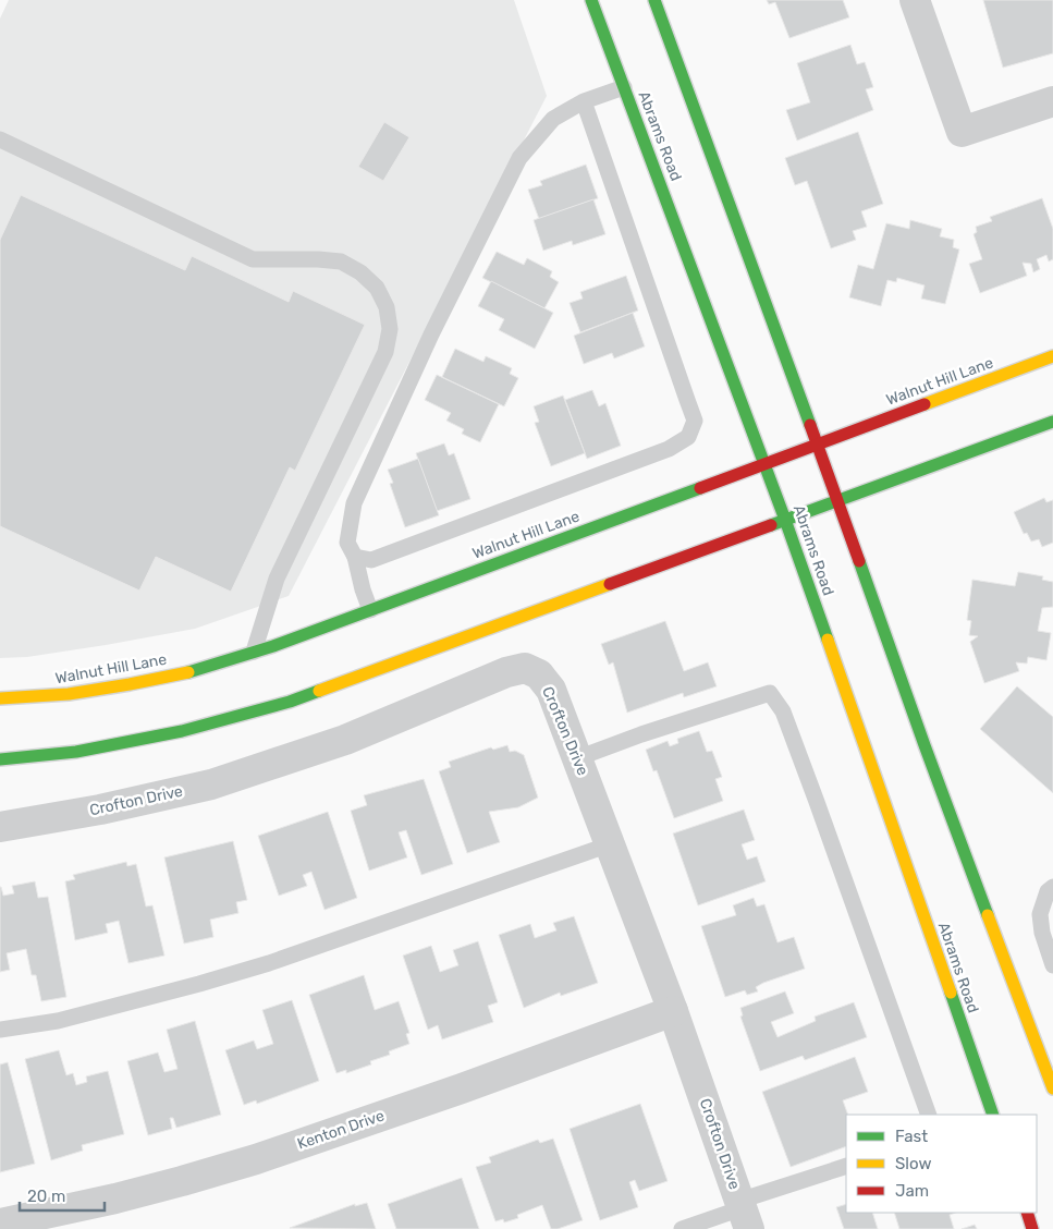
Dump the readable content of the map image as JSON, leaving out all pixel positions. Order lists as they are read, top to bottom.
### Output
{
  "streets": {
    "main road": ["Abrams Road", "Walnut Hill Lane"],
    "street": ["Crofton Drive", "Kenton Drive"]
  },
  "crossings": [
    ["Abrams Road", "Walnut Hill Lane"],
    ["Crofton Drive", "Kenton Drive"]
  ],
  "legend": ["Fast", "Slow", "Jam"],
  "scale_bar": "20 m"
}
